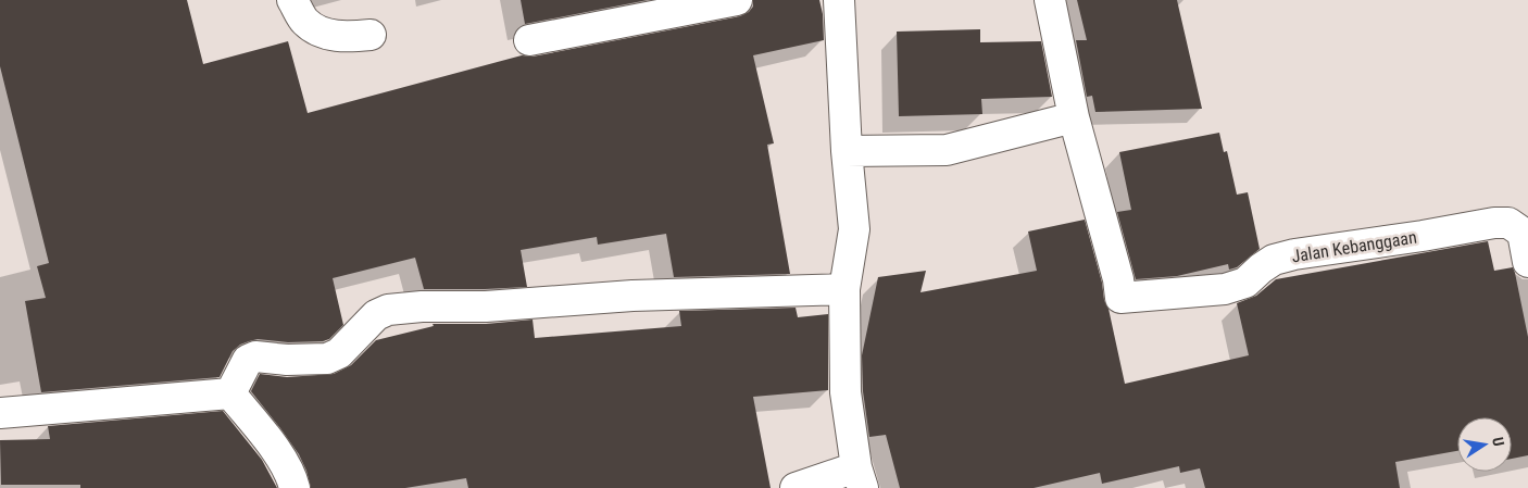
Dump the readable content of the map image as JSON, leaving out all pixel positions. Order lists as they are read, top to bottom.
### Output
{
  "streets": {
    "street": ["Jalan Kebanggaan"]
  },
  "north": "right"
}
